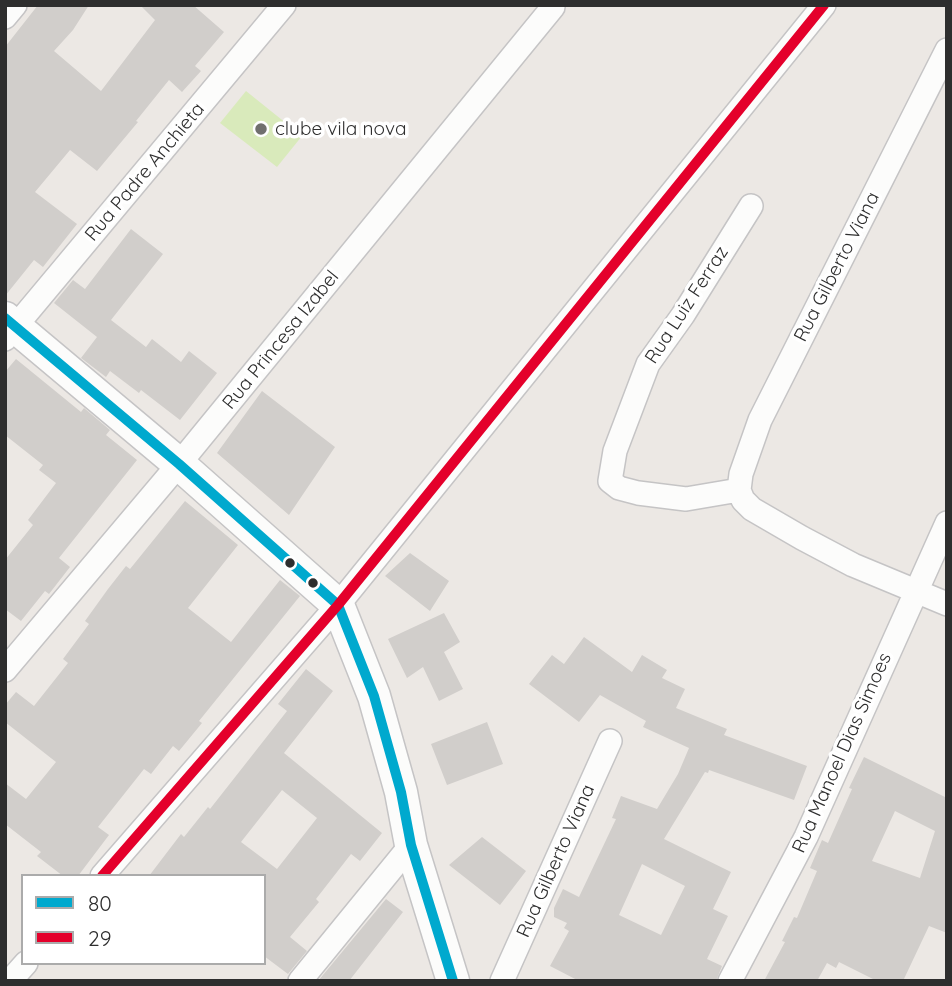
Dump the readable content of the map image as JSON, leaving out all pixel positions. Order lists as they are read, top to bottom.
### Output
{
  "streets": {
    "street": [
      "Rua Padre Anchieta",
      "Rua Gilberto Viana",
      "Rua Luiz Ferraz",
      "Rua Princesa Izabel",
      "Rua Manoel Dias Simoes"
    ]
  },
  "crossings": [
    ["Rua Gilberto Viana", "Rua Luiz Ferraz"]
  ],
  "places": ["clube vila nova"],
  "lines": ["transit line 29", "transit line 80"],
  "legend": ["80", "29"]
}
